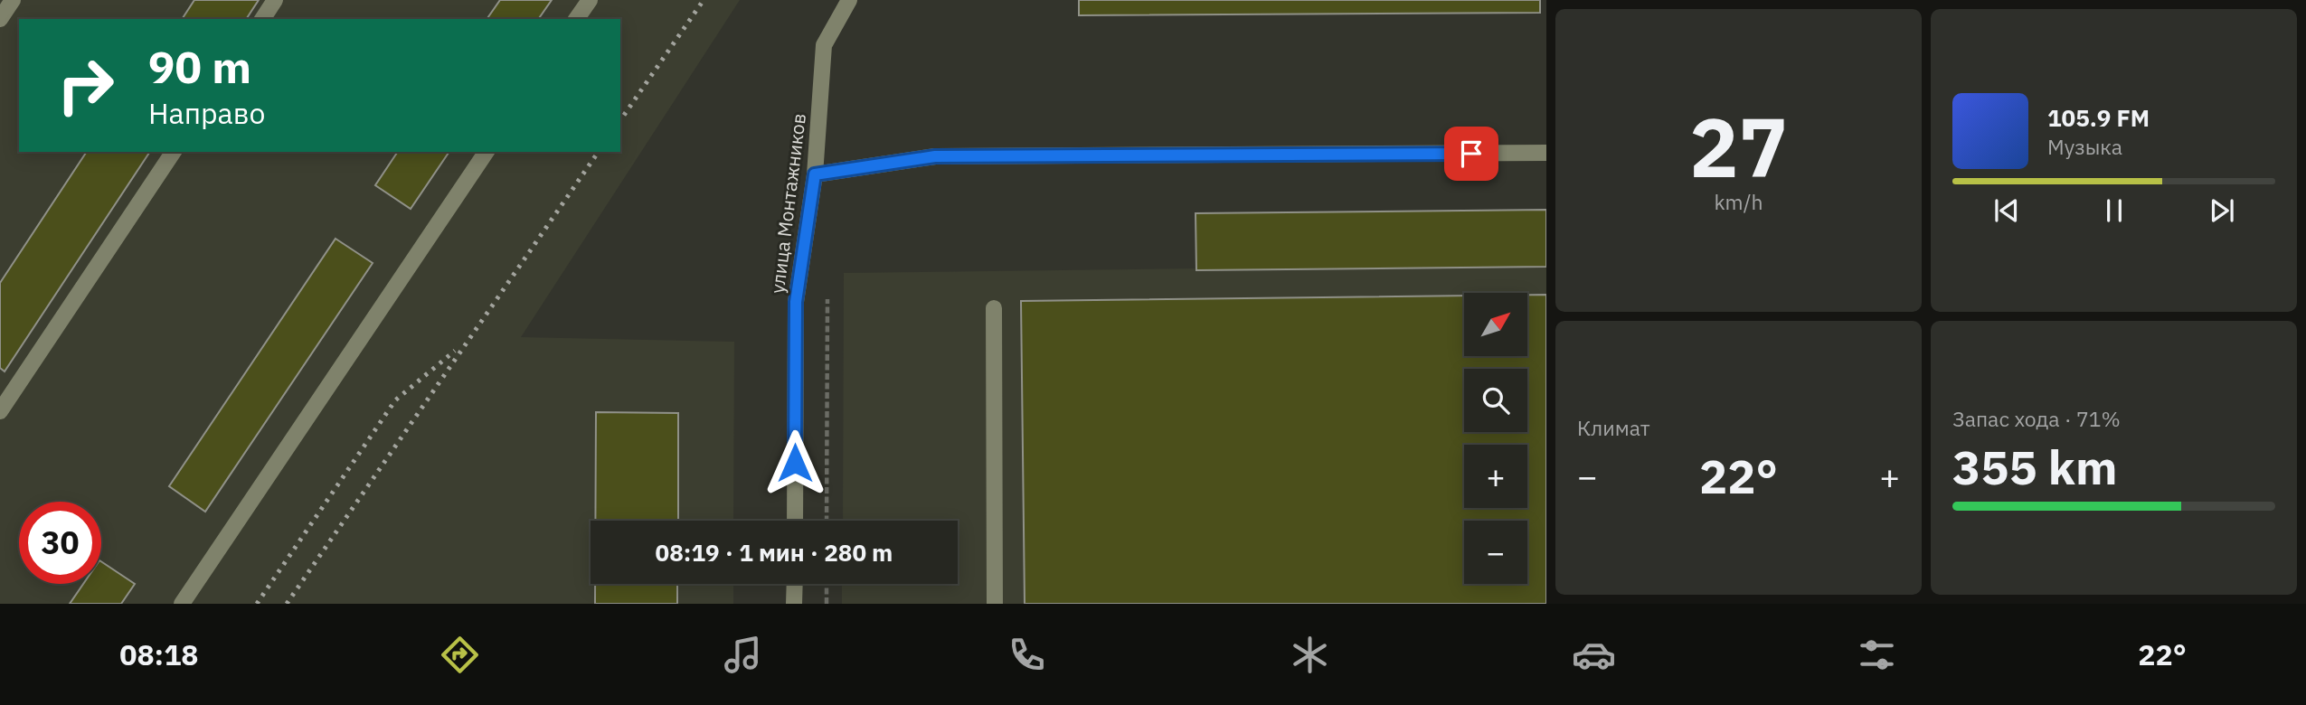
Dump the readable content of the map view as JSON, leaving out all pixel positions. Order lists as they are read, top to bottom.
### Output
{
  "streets": {
    "street": ["улица Монтажников"]
  },
  "north": "top right",
  "page": {
    "tile": [
      ["27", "km/h"],
      "Климат",
      ["Запас хода · 71%", "355 km"]
    ],
    "turn": ["90 m", "Направо"],
    "song": ["105.9 FM", "Музыка"],
    "map_buttons": ["+", "−"],
    "heat": ["−", "22°", "+"],
    "limit": "30",
    "trip": "08:19 · 1 мин · 280 m",
    "tabs": ["08:18", "22°"]
  }
}
